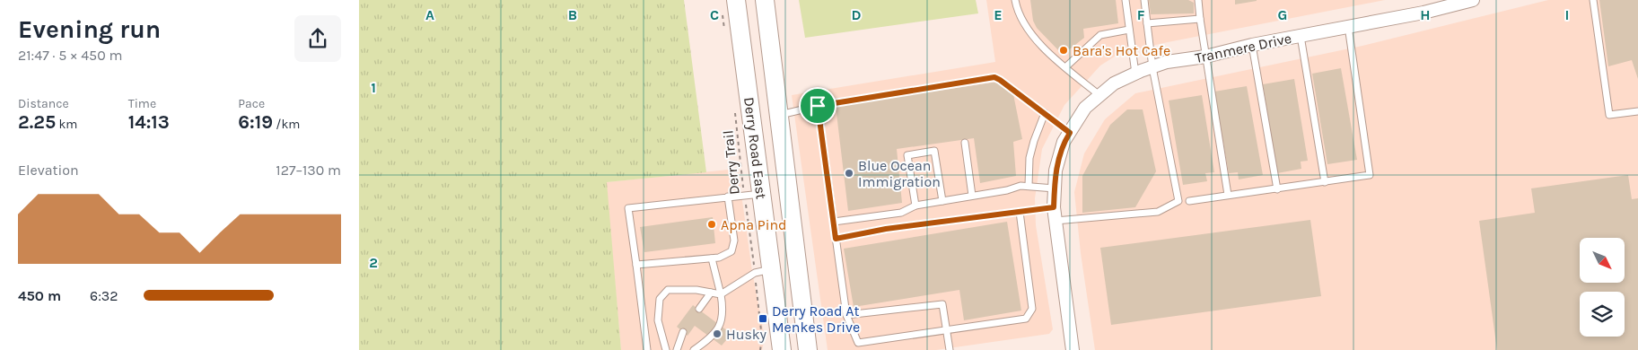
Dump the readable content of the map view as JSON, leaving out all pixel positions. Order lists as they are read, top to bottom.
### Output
{
  "streets": {
    "main road": ["Derry Road East"],
    "street": ["Tranmere Drive"],
    "path": ["Derry Trail"]
  },
  "crossings": [
    ["Derry Road East", "Derry Trail"]
  ],
  "places": {
    "other": [
      "Bara's Hot Cafe",
      "Blue Ocean Immigration",
      "Apna Pind",
      "Husky"
    ],
    "transit": ["Derry Road At Menkes Drive"]
  },
  "north": "bottom right",
  "page": {
    "heading": ["Evening run", "21:47 · 5 × 450 m"],
    "stats": [
      ["Distance", "2.25 km"],
      ["Time", "14:13"],
      ["Pace", "6:19 /km"]
    ],
    "chart": ["Elevation", "127–130 m"],
    "list": [
      {
        "name": "450 m",
        "note": "6:32"
      }
    ]
  },
  "grid": {
    "columns": [
      "A",
      "B",
      "C",
      "D",
      "E",
      "F",
      "G",
      "H",
      "I"
    ],
    "rows": ["1", "2"]
  }
}
